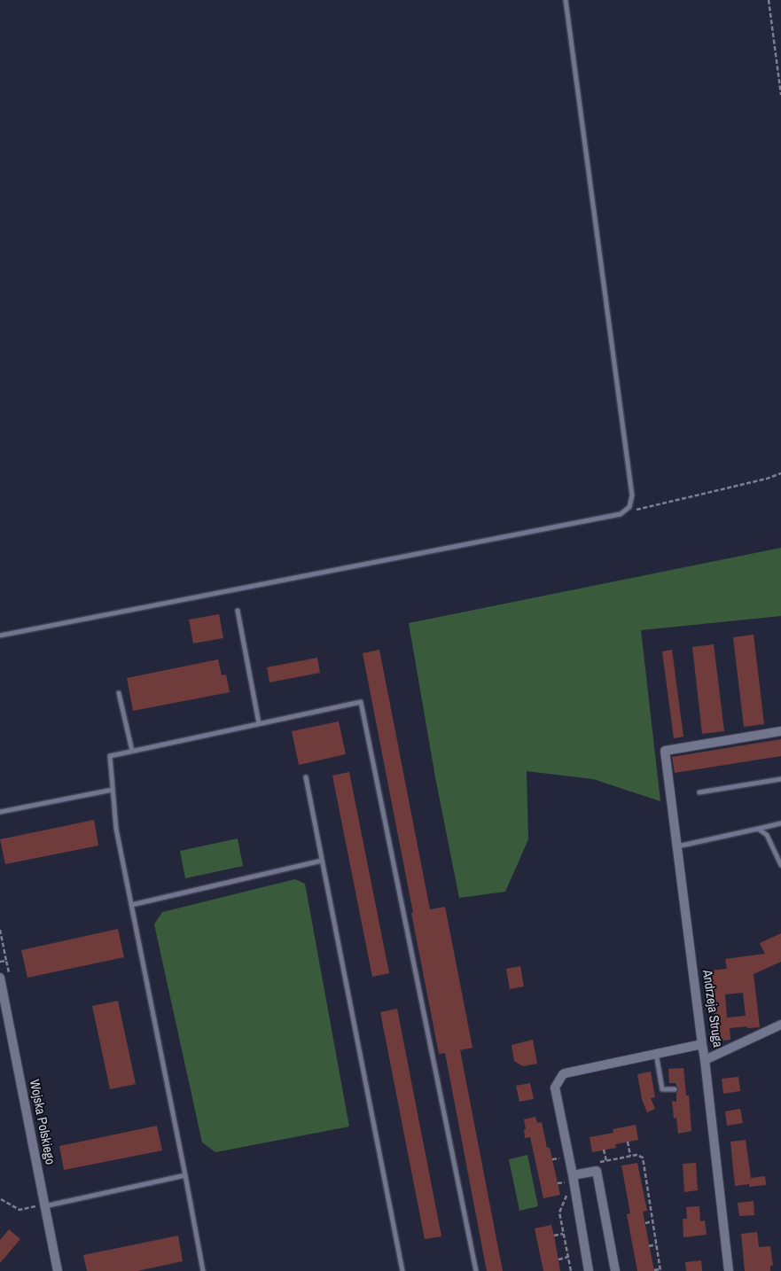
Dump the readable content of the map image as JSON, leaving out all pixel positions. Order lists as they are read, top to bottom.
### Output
{
  "streets": {
    "street": ["Andrzeja Struga", "Wojska Polskiego"]
  }
}
